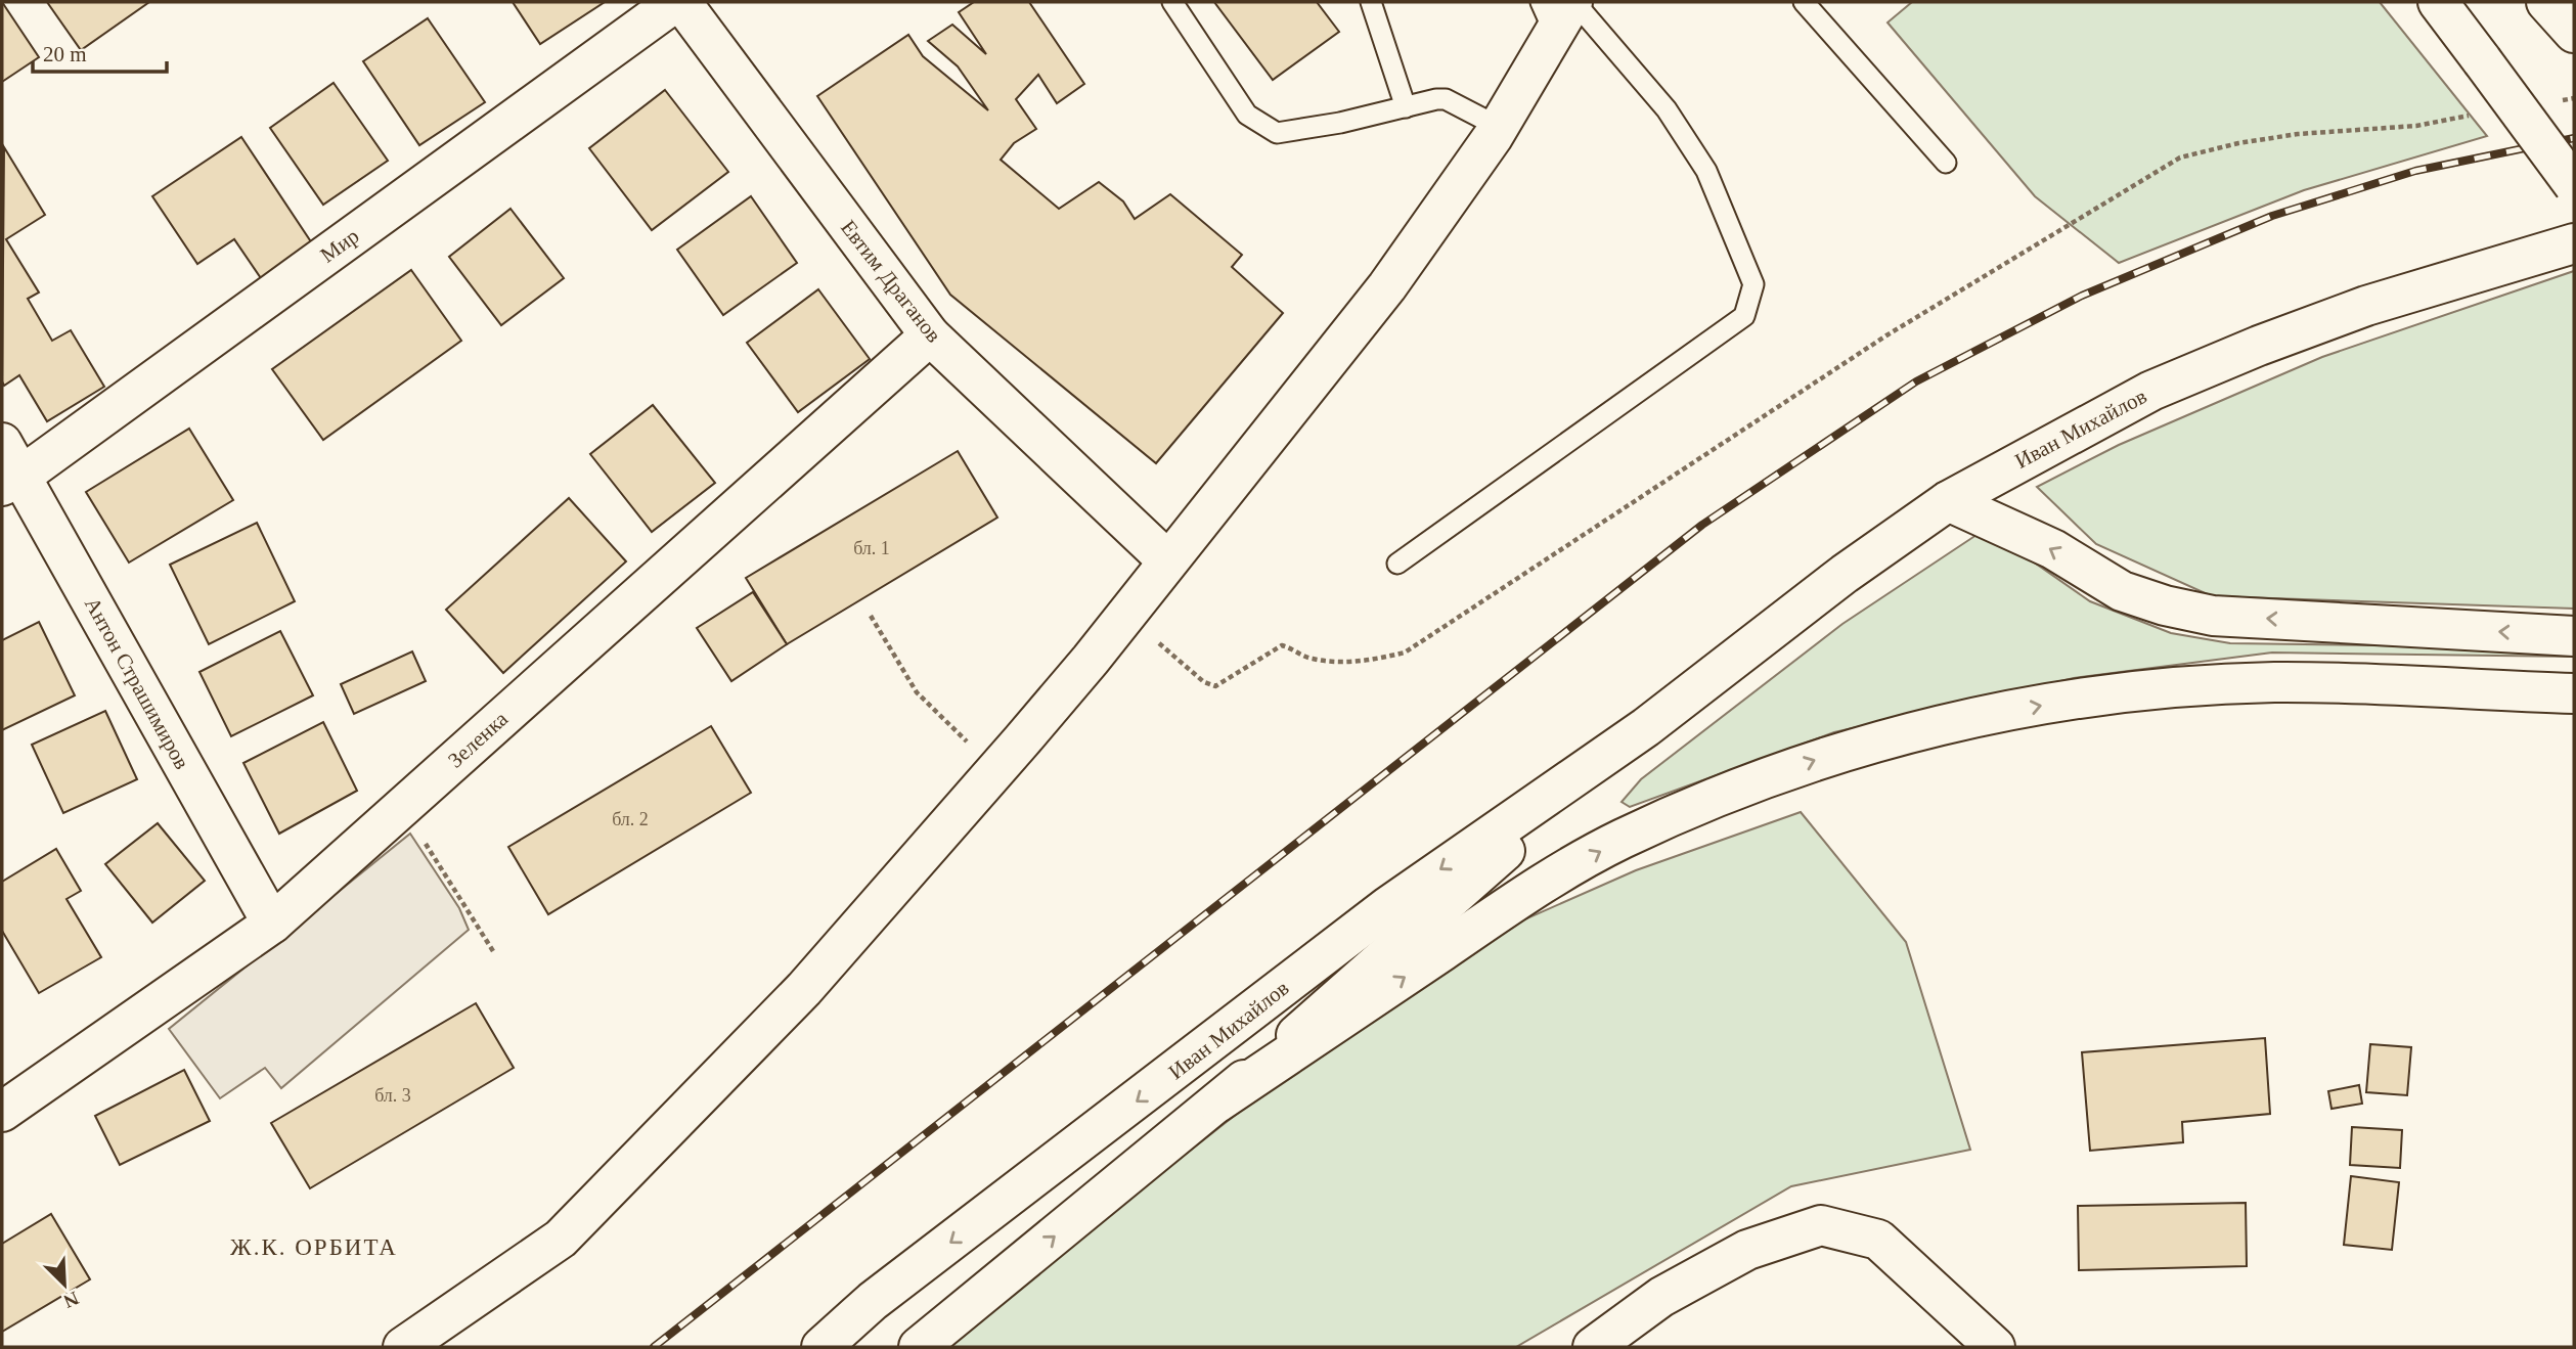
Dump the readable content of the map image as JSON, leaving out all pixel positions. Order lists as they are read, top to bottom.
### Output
{
  "streets": {
    "street": [
      "Мир",
      "Евтим Драганов",
      "Иван Михайлов",
      "Антон Страшимиров",
      "Зеленка"
    ]
  },
  "crossings": [
    ["Мир", "Антон Страшимиров"],
    ["Евтим Драганов", "Зеленка"],
    ["Антон Страшимиров", "Зеленка"]
  ],
  "districts": ["Ж.К. ОРБИТА"],
  "house_numbers": ["бл. 1", "бл. 2", "бл. 3"],
  "scale_bar": "20 m",
  "north": "bottom right"
}
